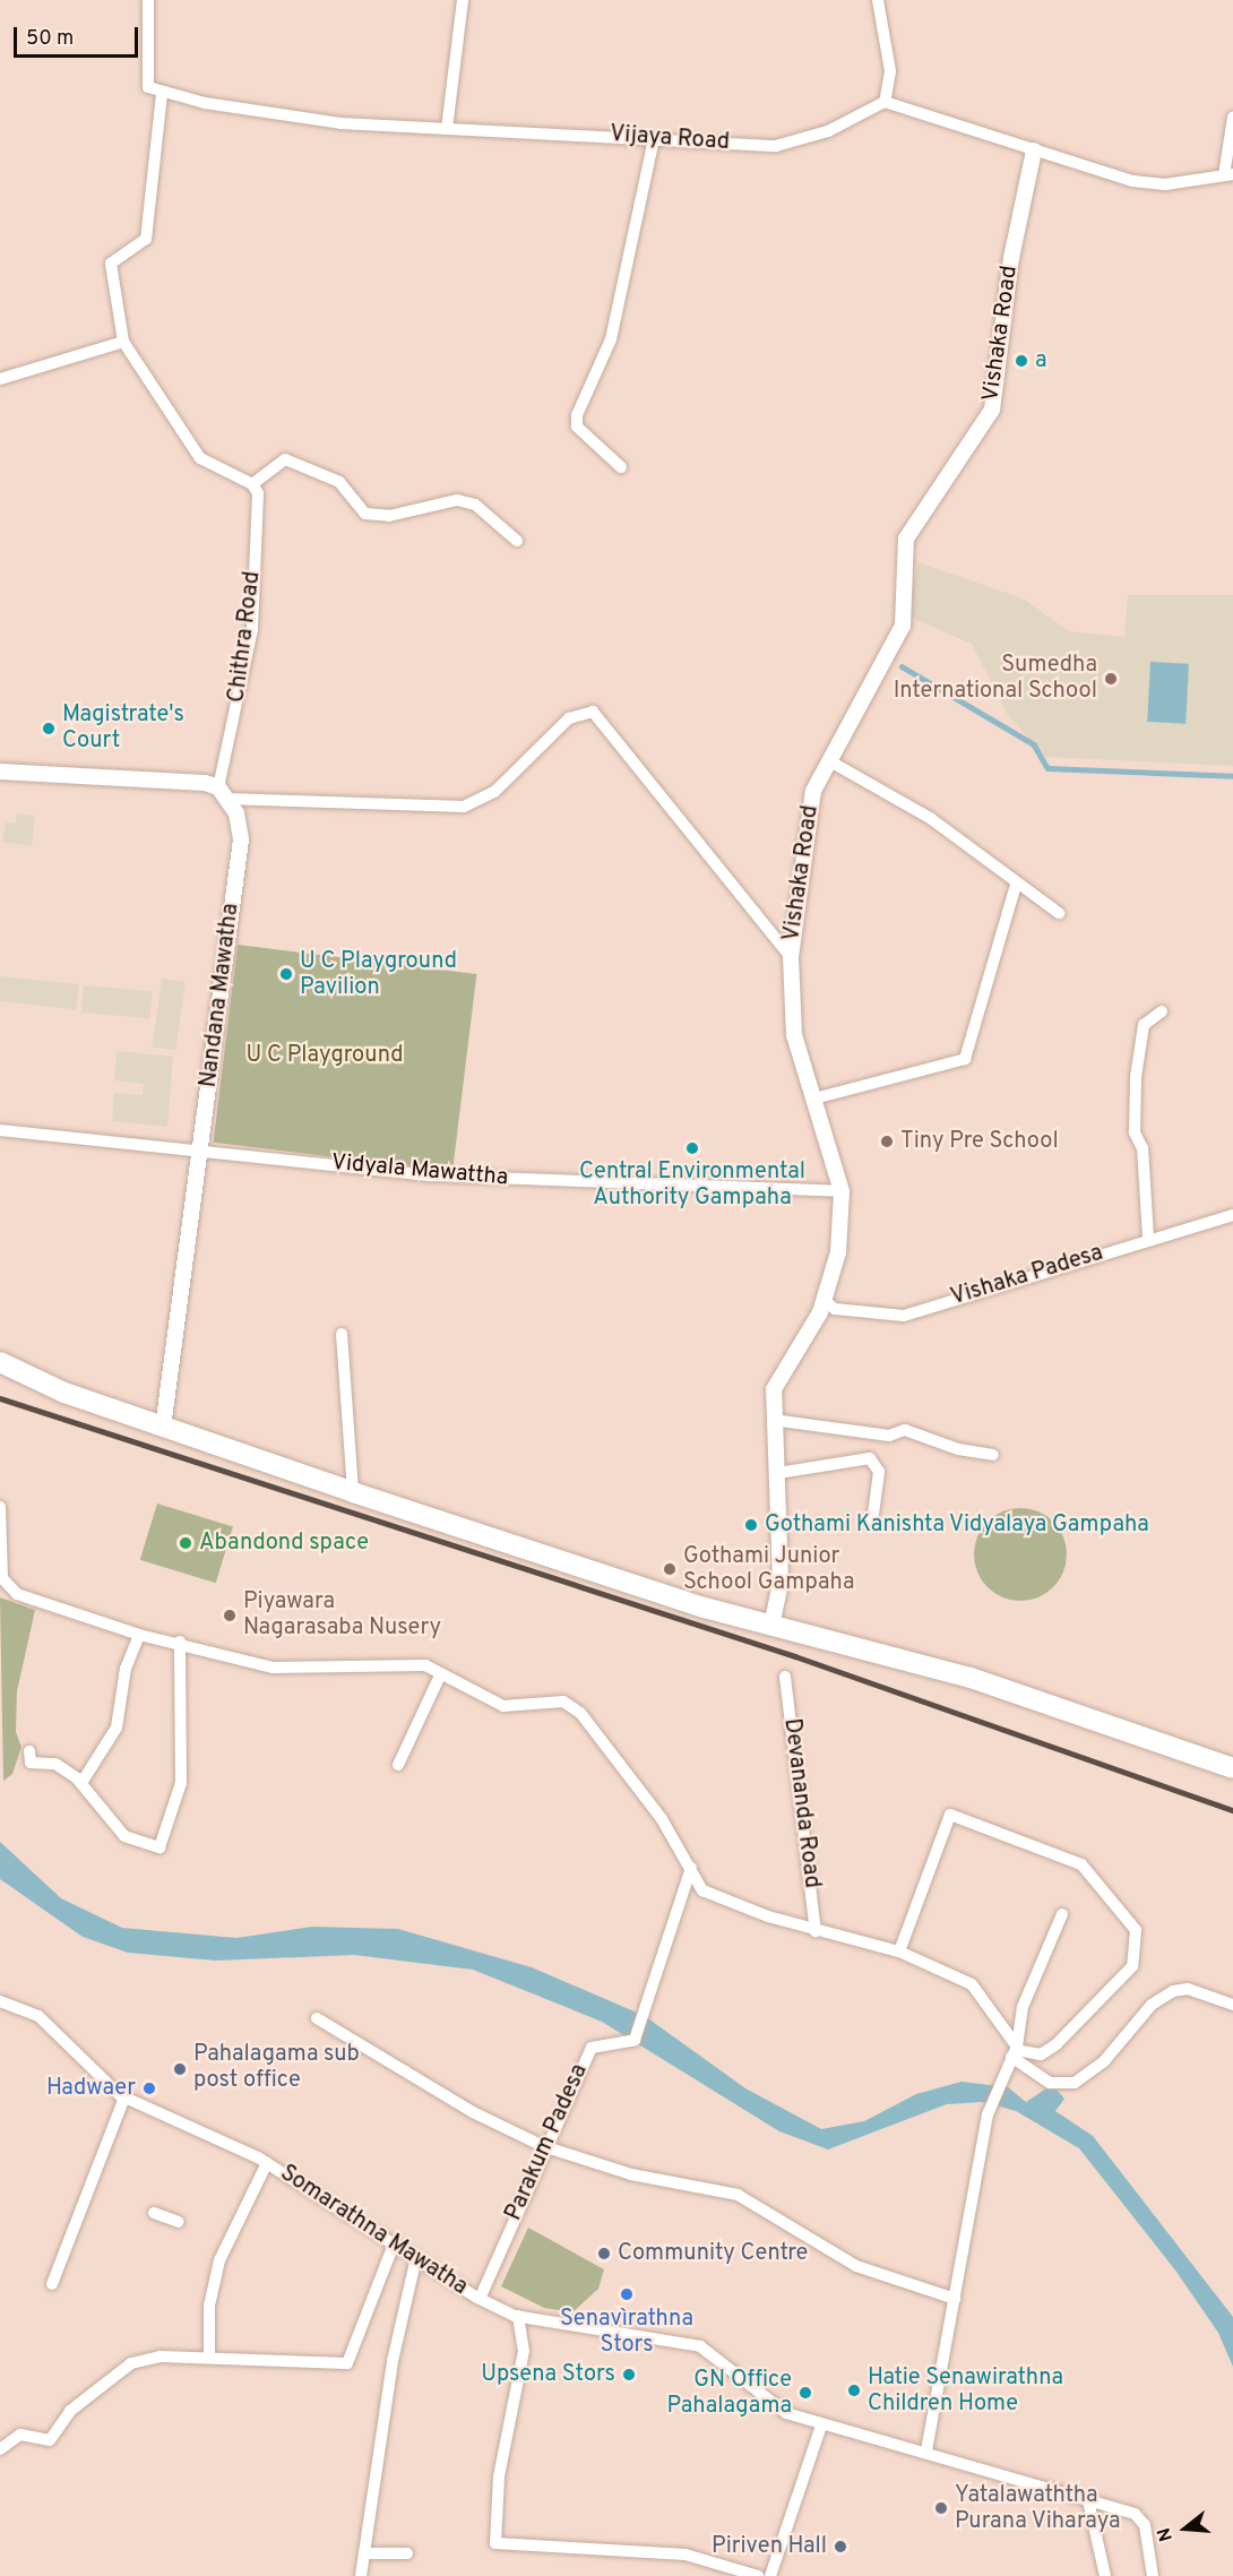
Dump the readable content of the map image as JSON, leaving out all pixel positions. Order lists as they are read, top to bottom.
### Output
{
  "streets": {
    "street": [
      "Vijaya Road",
      "Vishaka Road",
      "Chithra Road",
      "Nandana Mawatha",
      "Vidyala Mawattha",
      "Vishaka Padesa",
      "Devananda Road",
      "Parakum Padesa",
      "Somarathna Mawatha"
    ]
  },
  "crossings": [
    ["Vishaka Road", "Vidyala Mawattha"],
    ["Vishaka Road", "Vishaka Padesa"],
    ["Chithra Road", "Nandana Mawatha"],
    ["Nandana Mawatha", "Vidyala Mawattha"],
    ["Parakum Padesa", "Somarathna Mawatha"]
  ],
  "parks": ["U C Playground"],
  "places": [
    "a",
    "Sumedha International School",
    "Magistrate's Court",
    "U C Playground Pavilion",
    "Tiny Pre School",
    "Central Environmental Authority Gampaha",
    "Gothami Kanishta Vidyalaya Gampaha",
    "Abandond space",
    "Gothami Junior School Gampaha",
    "Piyawara Nagarasaba Nusery",
    "Pahalagama sub post office",
    "Hadwaer",
    "Community Centre",
    "Senavìrathna Stors",
    "Upsena Stors",
    "Hatie Senawirathna Children Home",
    "GN Office Pahalagama",
    "Yatalawaththa Purana Viharaya",
    "Piriven Hall"
  ],
  "scale_bar": "50 m",
  "north": "left"
}
